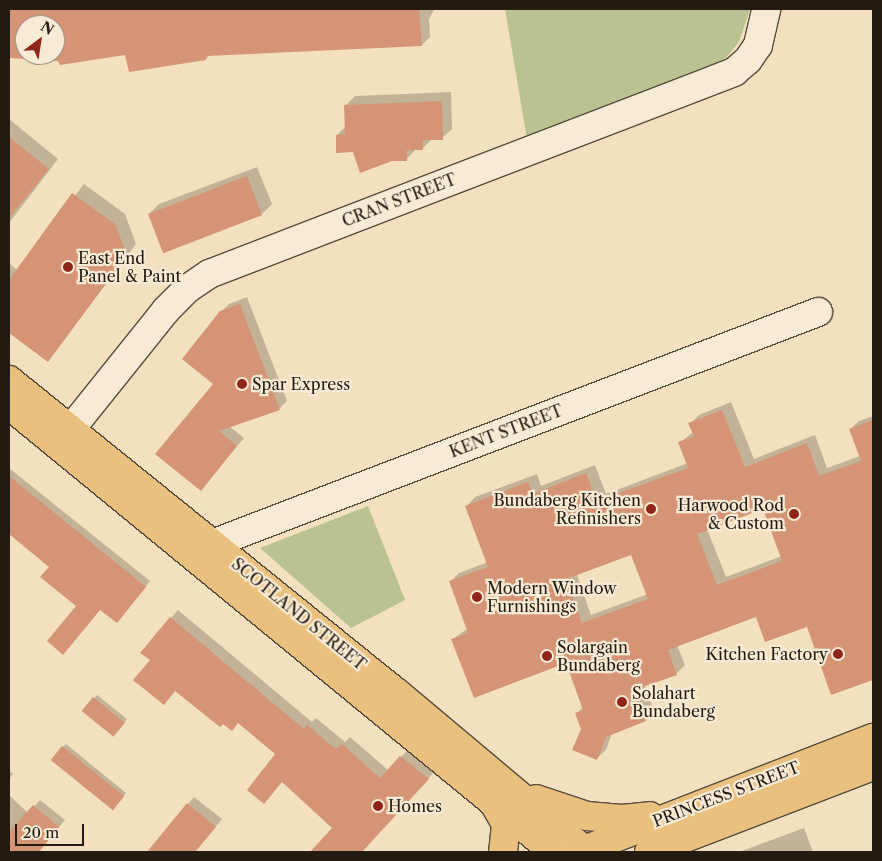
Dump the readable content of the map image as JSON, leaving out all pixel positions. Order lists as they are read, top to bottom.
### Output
{
  "streets": {
    "main road": ["SCOTLAND STREET", "PRINCESS STREET"],
    "street": ["CRAN STREET", "KENT STREET"]
  },
  "crossings": [
    ["CRAN STREET", "SCOTLAND STREET"],
    ["KENT STREET", "SCOTLAND STREET"],
    ["SCOTLAND STREET", "PRINCESS STREET"]
  ],
  "places": [
    "East End Panel & Paint",
    "Spar Express",
    "Bundaberg Kitchen Refinishers",
    "Harwood Rod & Custom",
    "Modern Window Furnishings",
    "Kitchen Factory",
    "Solargain Bundaberg",
    "Solahart Bundaberg",
    "Homes"
  ],
  "scale_bar": "20 m",
  "north": "top right"
}
